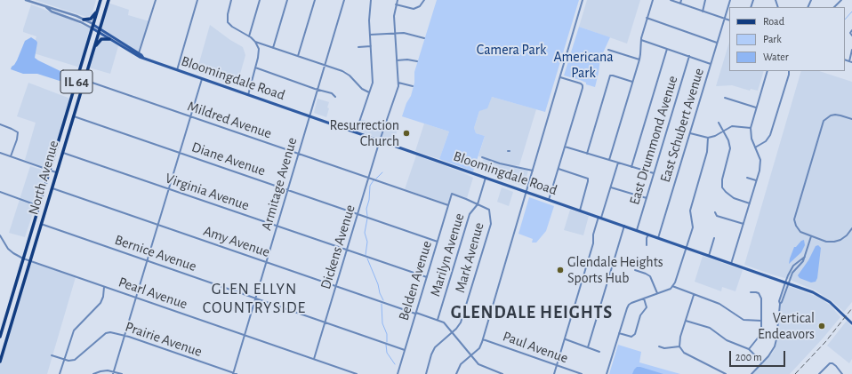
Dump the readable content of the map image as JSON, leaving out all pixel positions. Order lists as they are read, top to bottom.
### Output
{
  "streets": {
    "main road": ["Bloomingdale Road", "IL 64", "North Avenue"],
    "street": [
      "Mildred Avenue",
      "East Schubert Avenue",
      "East Drummond Avenue",
      "Diane Avenue",
      "Armitage Avenue",
      "Virginia Avenue",
      "Amy Avenue",
      "Dickens Avenue",
      "Bernice Avenue",
      "Marilyn Avenue",
      "Mark Avenue",
      "Belden Avenue",
      "Pearl Avenue",
      "Prairie Avenue",
      "Paul Avenue"
    ]
  },
  "crossings": [
    ["Bloomingdale Road", "East Schubert Avenue"],
    ["Bloomingdale Road", "East Drummond Avenue"],
    ["Bloomingdale Road", "North Avenue"],
    ["Bloomingdale Road", "Armitage Avenue"],
    ["Bloomingdale Road", "Dickens Avenue"],
    ["Bloomingdale Road", "Marilyn Avenue"],
    ["Mildred Avenue", "North Avenue"],
    ["Mildred Avenue", "Armitage Avenue"],
    ["Mildred Avenue", "Dickens Avenue"],
    ["Mildred Avenue", "Belden Avenue"],
    ["Diane Avenue", "North Avenue"],
    ["Diane Avenue", "Armitage Avenue"],
    ["Diane Avenue", "Dickens Avenue"],
    ["Diane Avenue", "Belden Avenue"],
    ["North Avenue", "Virginia Avenue"],
    ["North Avenue", "Amy Avenue"],
    ["North Avenue", "Bernice Avenue"],
    ["North Avenue", "Pearl Avenue"],
    ["Armitage Avenue", "Virginia Avenue"],
    ["Armitage Avenue", "Amy Avenue"],
    ["Armitage Avenue", "Bernice Avenue"],
    ["Armitage Avenue", "Pearl Avenue"],
    ["Armitage Avenue", "Prairie Avenue"],
    ["Virginia Avenue", "Dickens Avenue"],
    ["Virginia Avenue", "Belden Avenue"],
    ["Amy Avenue", "Dickens Avenue"],
    ["Amy Avenue", "Marilyn Avenue"],
    ["Amy Avenue", "Mark Avenue"],
    ["Amy Avenue", "Belden Avenue"],
    ["Dickens Avenue", "Bernice Avenue"],
    ["Dickens Avenue", "Pearl Avenue"],
    ["Bernice Avenue", "Belden Avenue"],
    ["Marilyn Avenue", "Mark Avenue"],
    ["Marilyn Avenue", "Belden Avenue"],
    ["Mark Avenue", "Belden Avenue"]
  ],
  "districts": ["GLEN ELLYN COUNTRYSIDE", "GLENDALE HEIGHTS"],
  "parks": ["Camera Park", "Americana Park"],
  "places": ["Resurrection Church", "Glendale Heights Sports Hub", "Vertical Endeavors"],
  "legend": ["Road", "Park", "Water"],
  "scale_bar": "200 m"
}
